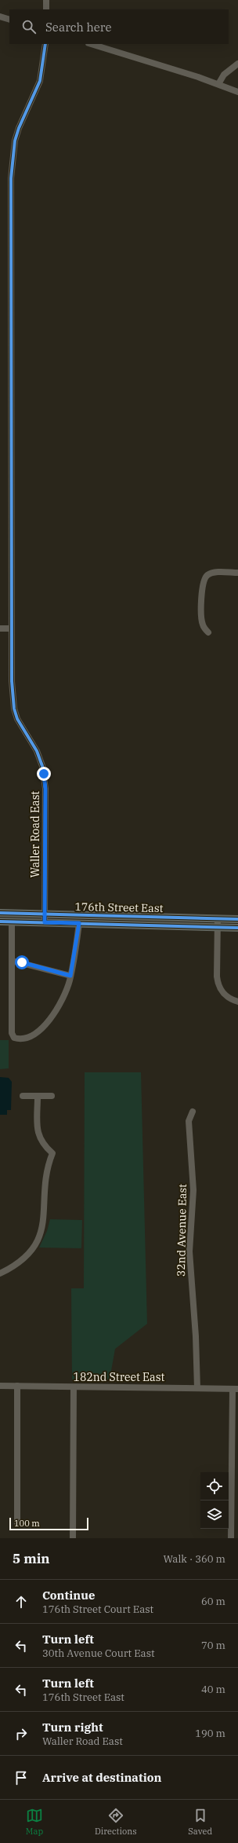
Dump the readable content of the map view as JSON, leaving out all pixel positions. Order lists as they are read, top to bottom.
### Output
{
  "streets": {
    "main road": ["176th Street East"],
    "street": ["Waller Road East", "32nd Avenue East", "182nd Street East"]
  },
  "crossings": [
    ["Waller Road East", "176th Street East"],
    ["32nd Avenue East", "182nd Street East"]
  ],
  "scale_bar": "100 m",
  "page": {
    "search": "Search here",
    "scale": "100 m",
    "heading": ["5 min", "Walk · 360 m"],
    "list": [
      ["Continue", "176th Street Court East", "60 m"],
      ["Turn left", "30th Avenue Court East", "70 m"],
      ["Turn left", "176th Street East", "40 m"],
      ["Turn right", "Waller Road East", "190 m"],
      "Arrive at destination"
    ],
    "nav": ["Map", "Directions", "Saved"]
  }
}
